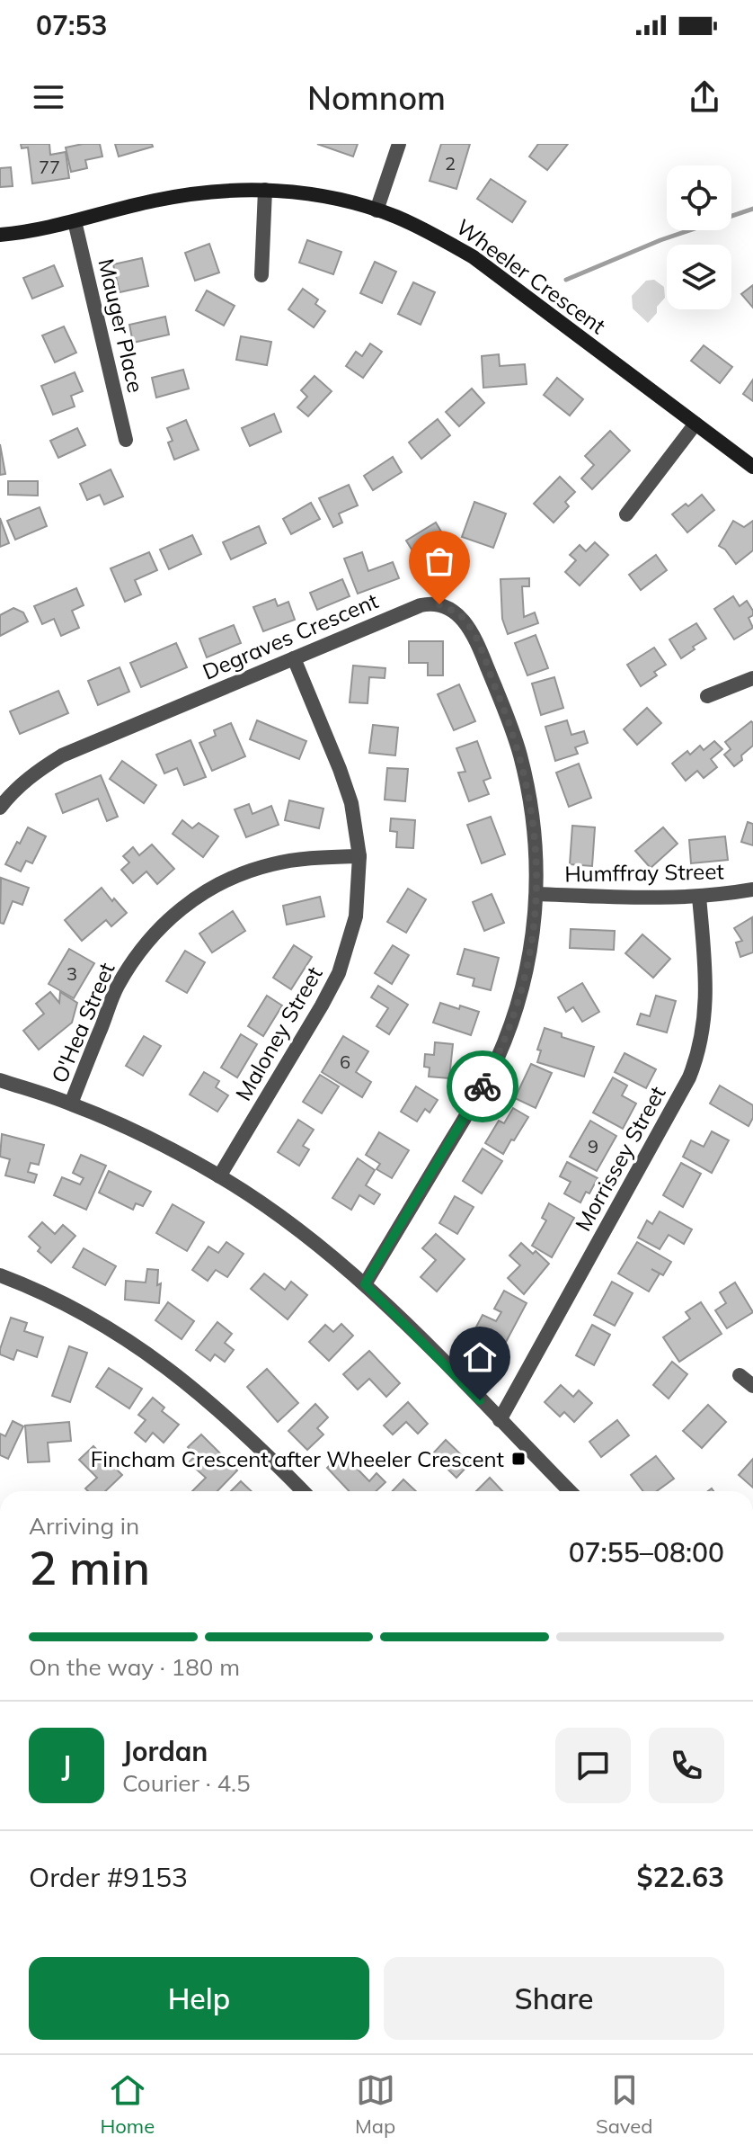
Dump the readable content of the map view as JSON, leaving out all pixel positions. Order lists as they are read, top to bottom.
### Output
{
  "streets": {
    "street": [
      "Wheeler Crescent",
      "Mauger Place",
      "Degraves Crescent",
      "Humffray Street",
      "O'Hea Street",
      "Maloney Street",
      "Morrissey Street"
    ]
  },
  "crossings": [
    ["Wheeler Crescent", "Mauger Place"],
    ["Degraves Crescent", "Humffray Street"],
    ["Degraves Crescent", "Maloney Street"],
    ["Humffray Street", "Morrissey Street"],
    ["O'Hea Street", "Maloney Street"]
  ],
  "places": {
    "transit": ["Fincham Crescent after Wheeler Crescent"]
  },
  "house_numbers": [
    "2",
    "77",
    "3",
    "6",
    "9"
  ],
  "page": {
    "status": "07:53",
    "header": "Nomnom",
    "heading": ["2 min", "Arriving in", "07:55–08:00"],
    "panel": [
      "Jordan",
      "Courier · 4.5",
      "Order #9153",
      "$22.63"
    ],
    "bar": "On the way · 180 m",
    "round": "J",
    "buttons": ["Help", "Share"],
    "tabs": ["Home", "Map", "Saved"]
  }
}
